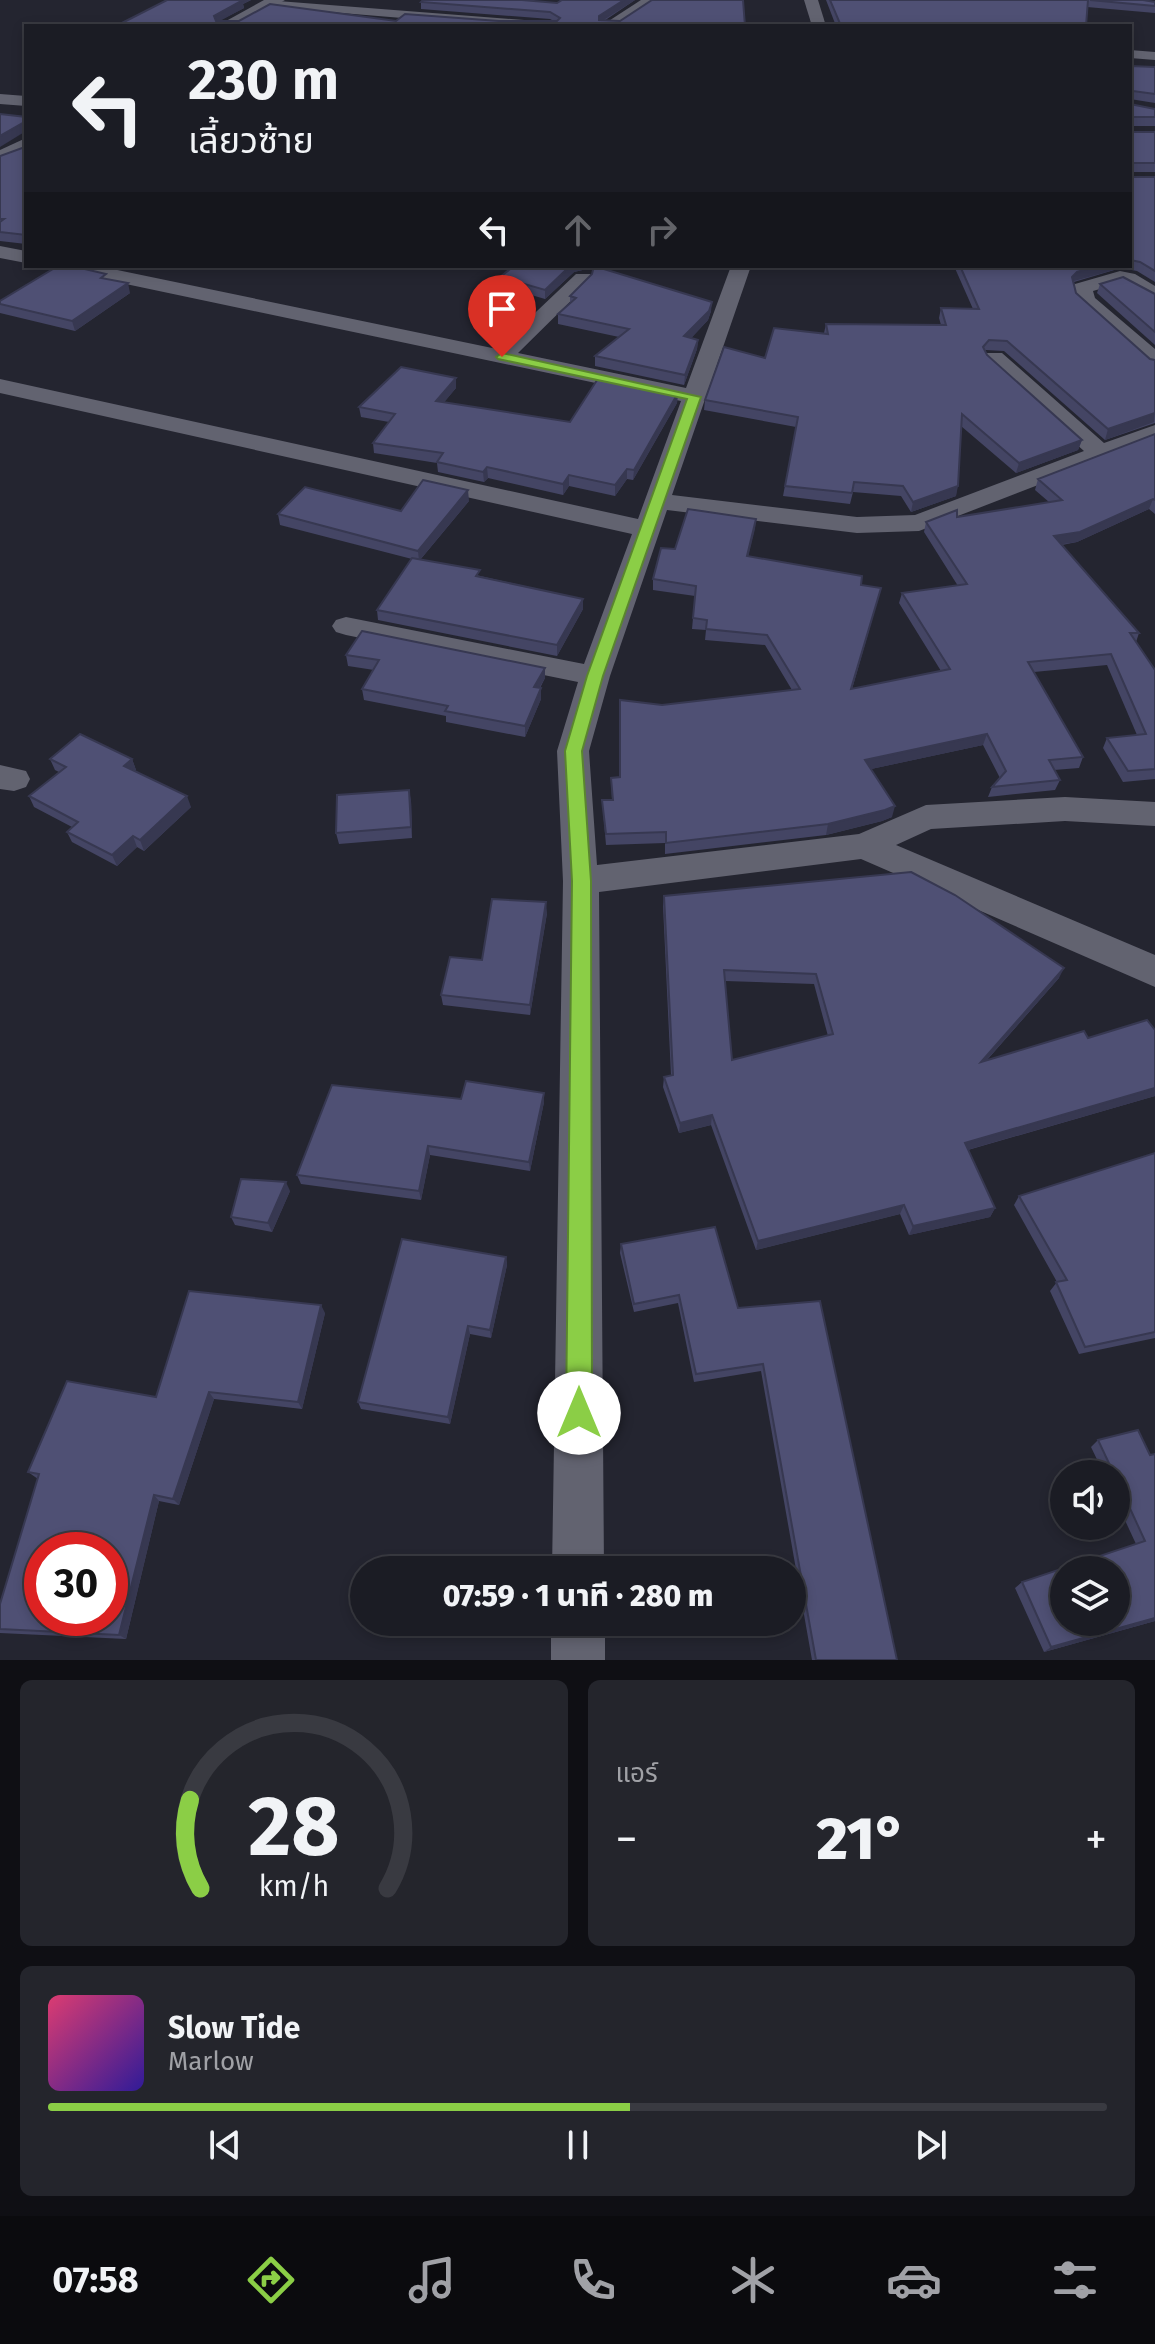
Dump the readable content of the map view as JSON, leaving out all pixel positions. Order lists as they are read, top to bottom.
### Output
{
  "page": {
    "turn": ["230 m", "เลี้ยวซ้าย"],
    "limit": "30",
    "trip": "07:59 · 1 นาที · 280 m",
    "tile": "แอร์",
    "heat": ["−", "21°", "+"],
    "song": ["Slow Tide", "Marlow"],
    "tabs": "07:58",
    "gauge": ["28", "km/h"]
  }
}
